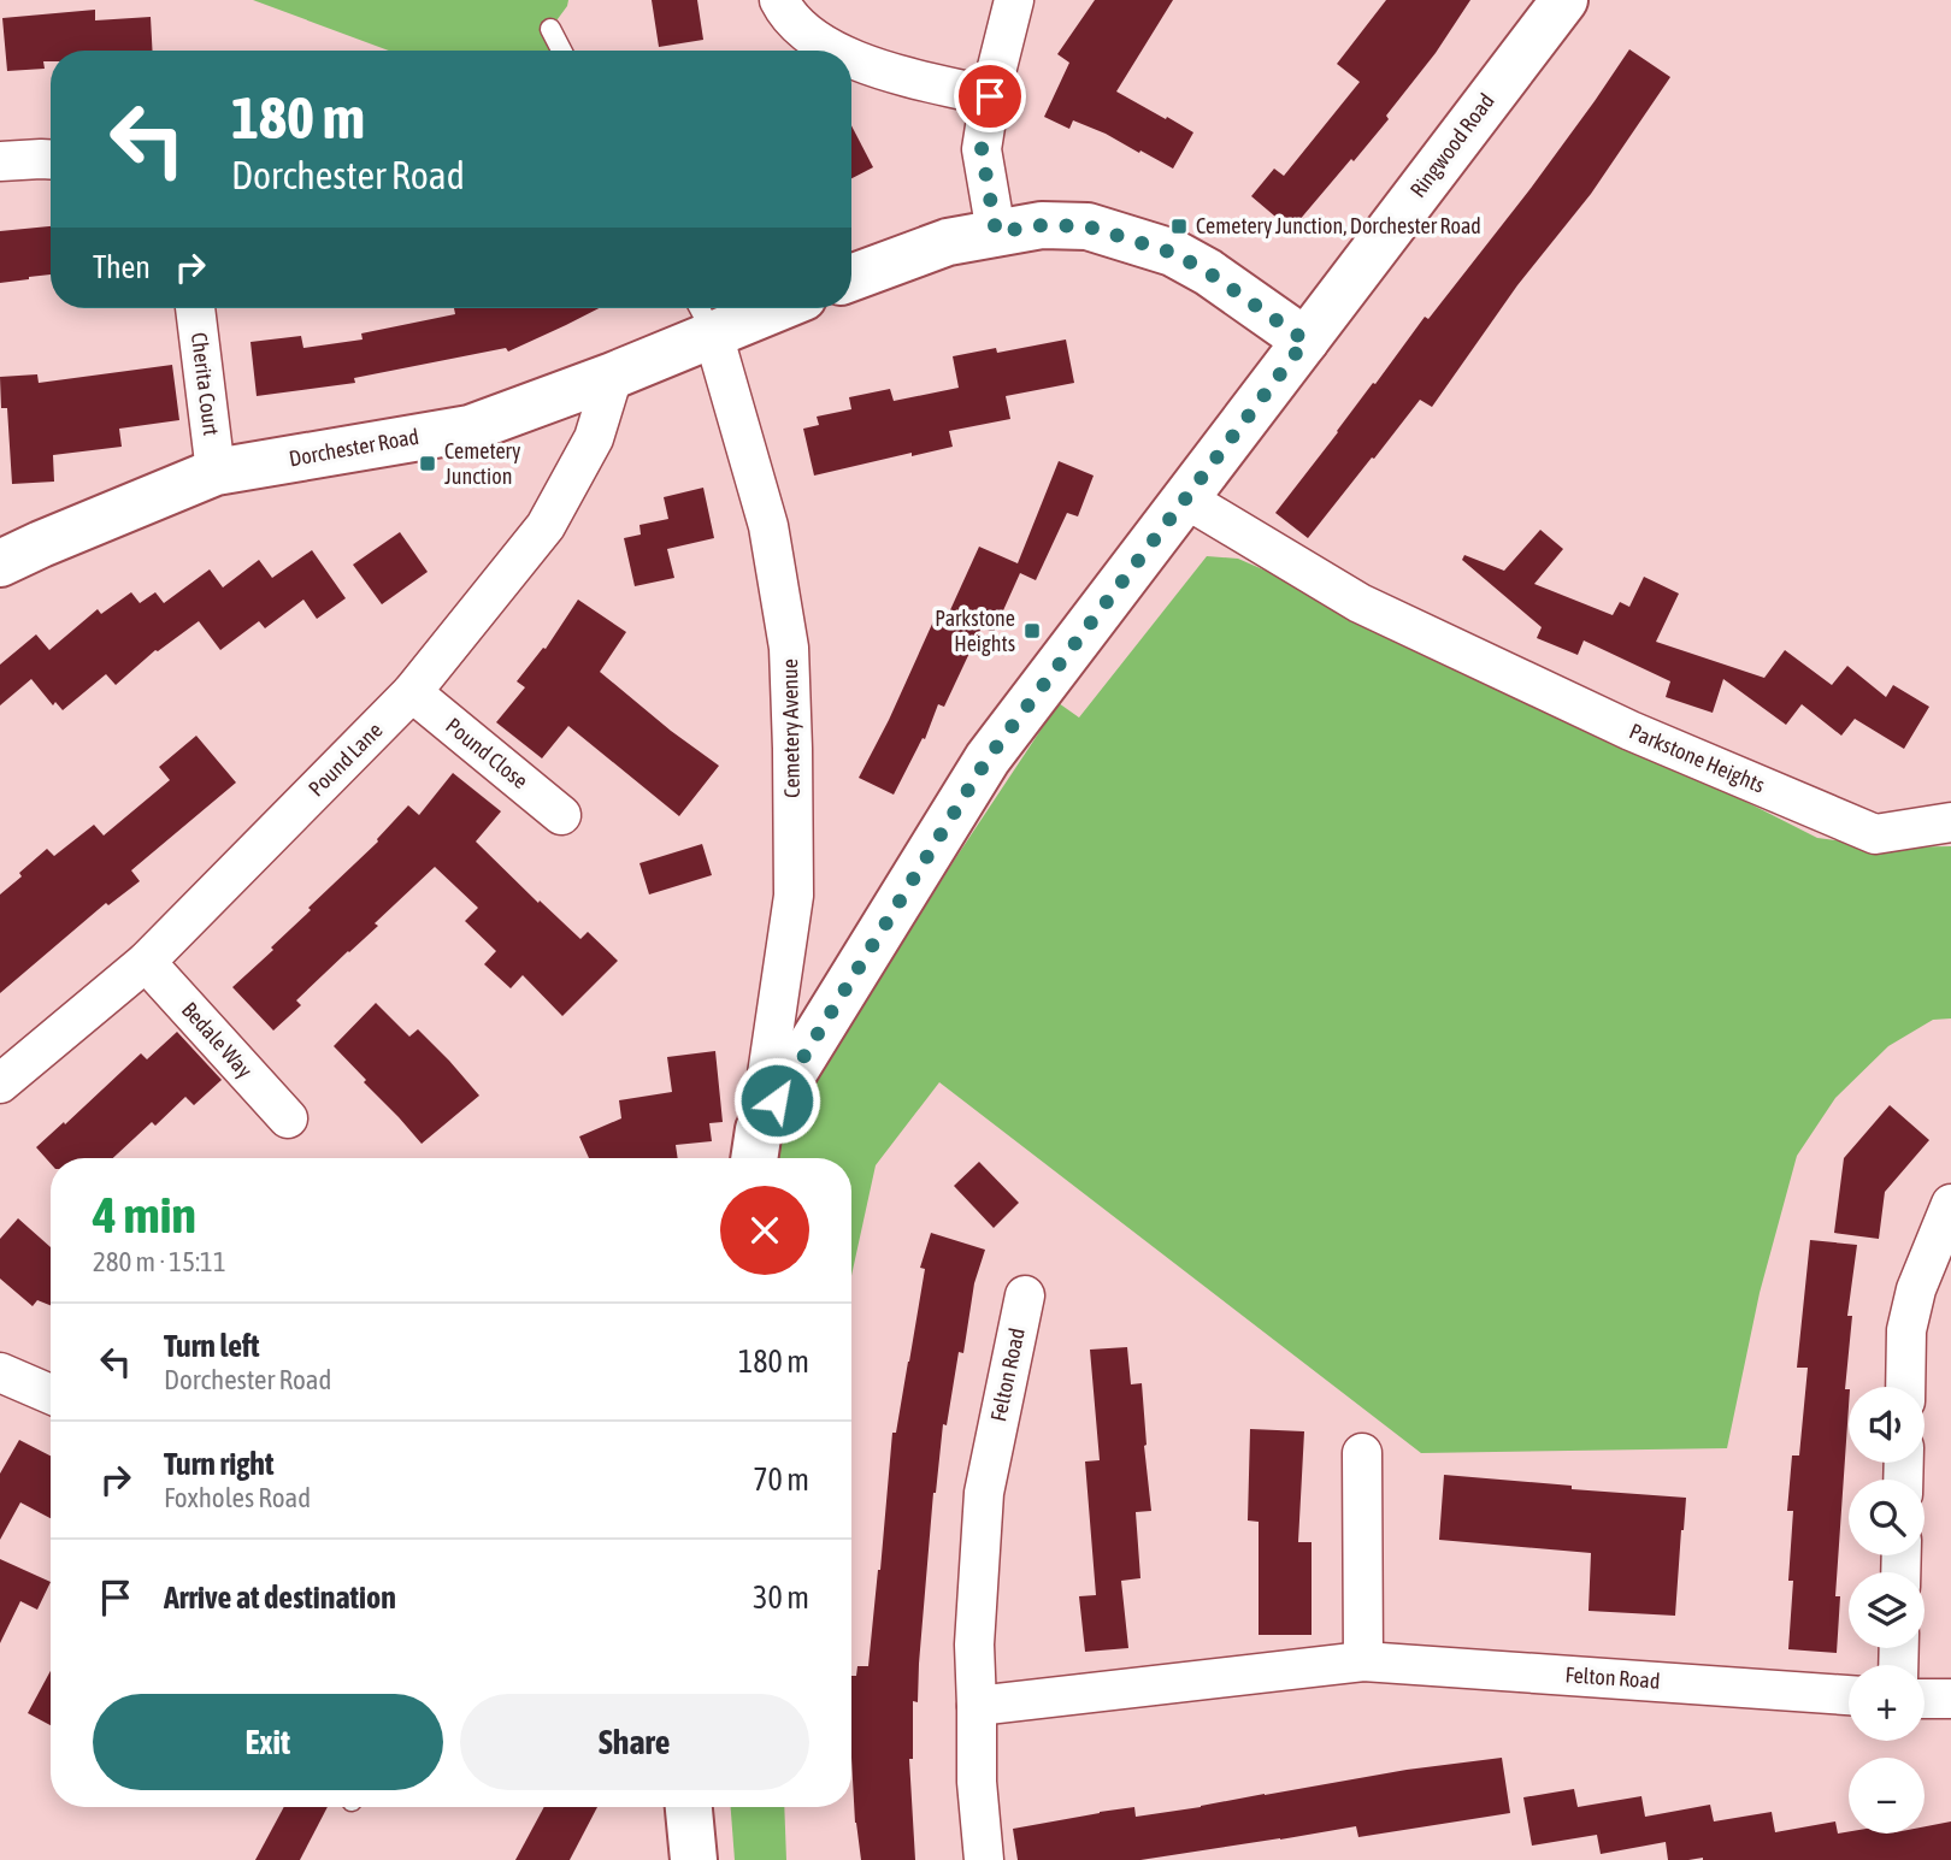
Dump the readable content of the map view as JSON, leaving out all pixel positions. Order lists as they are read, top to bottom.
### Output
{
  "streets": {
    "main road": ["Ringwood Road", "Dorchester Road"],
    "street": [
      "Cherita Court",
      "Cemetery Avenue",
      "Pound Close",
      "Parkstone Heights",
      "Pound Lane",
      "Bedale Way",
      "Felton Road"
    ]
  },
  "crossings": [
    ["Ringwood Road", "Cemetery Avenue"],
    ["Ringwood Road", "Parkstone Heights"],
    ["Cherita Court", "Dorchester Road"],
    ["Dorchester Road", "Cemetery Avenue"],
    ["Dorchester Road", "Pound Lane"],
    ["Pound Close", "Pound Lane"],
    ["Pound Lane", "Bedale Way"]
  ],
  "places": {
    "transit": ["Cemetery Junction, Dorchester Road", "Cemetery Junction", "Parkstone Heights"]
  },
  "page": {
    "turn": ["180 m", "Dorchester Road"],
    "then": "Then",
    "heading": ["4 min", "280 m · 15:11"],
    "list": [
      {
        "name": "Turn left",
        "note": "Dorchester Road",
        "value": "180 m"
      },
      {
        "name": "Turn right",
        "note": "Foxholes Road",
        "value": "70 m"
      },
      {
        "name": "Arrive at destination",
        "value": "30 m"
      }
    ],
    "map_buttons": ["+", "−"],
    "buttons": ["Exit", "Share"]
  }
}
